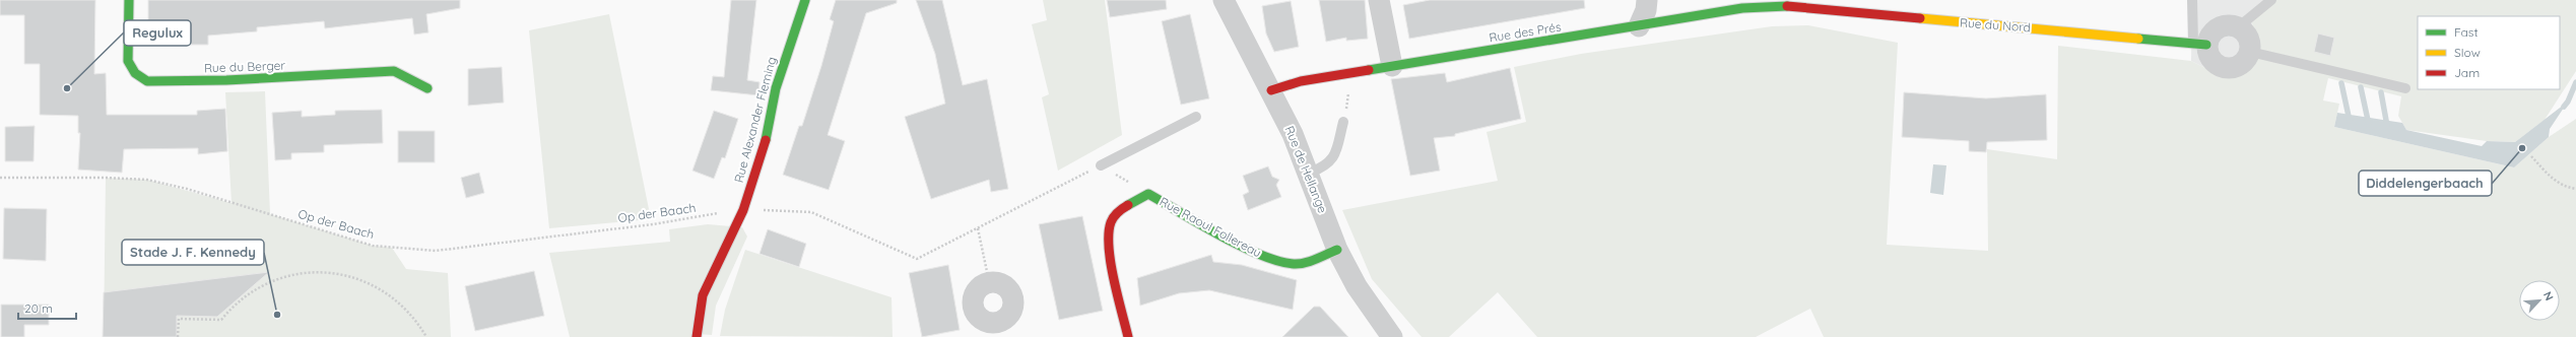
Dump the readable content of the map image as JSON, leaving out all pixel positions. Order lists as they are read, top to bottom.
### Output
{
  "streets": {
    "street": [
      "Rue du Nord",
      "Rue des Prés",
      "Rue du Berger",
      "Rue Alexander Fleming",
      "Rue de Hellange",
      "Rue Raoul Follereau"
    ],
    "path": ["Op der Baach"]
  },
  "crossings": [
    ["Rue du Nord", "Rue des Prés"],
    ["Rue des Prés", "Rue de Hellange"],
    ["Rue Alexander Fleming", "Op der Baach"],
    ["Rue de Hellange", "Rue Raoul Follereau"]
  ],
  "places": ["Regulux", "Diddelengerbaach", "Stade J. F. Kennedy"],
  "legend": ["Fast", "Slow", "Jam"],
  "scale_bar": "20 m",
  "north": "top right"
}
